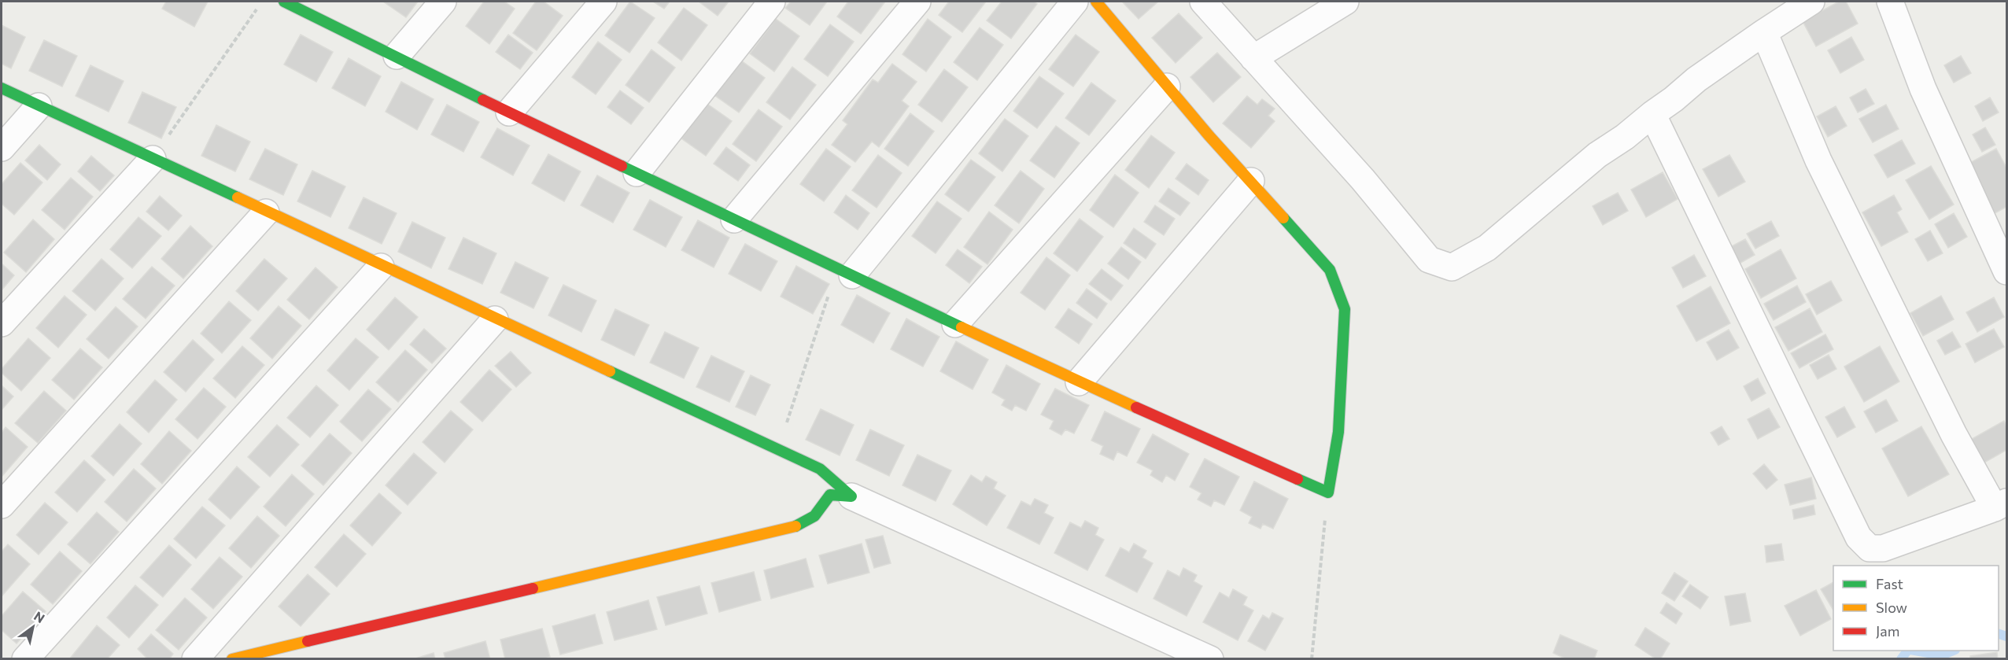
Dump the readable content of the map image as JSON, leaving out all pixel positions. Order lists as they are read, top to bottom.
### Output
{
  "legend": ["Fast", "Slow", "Jam"],
  "north": "top right"
}
